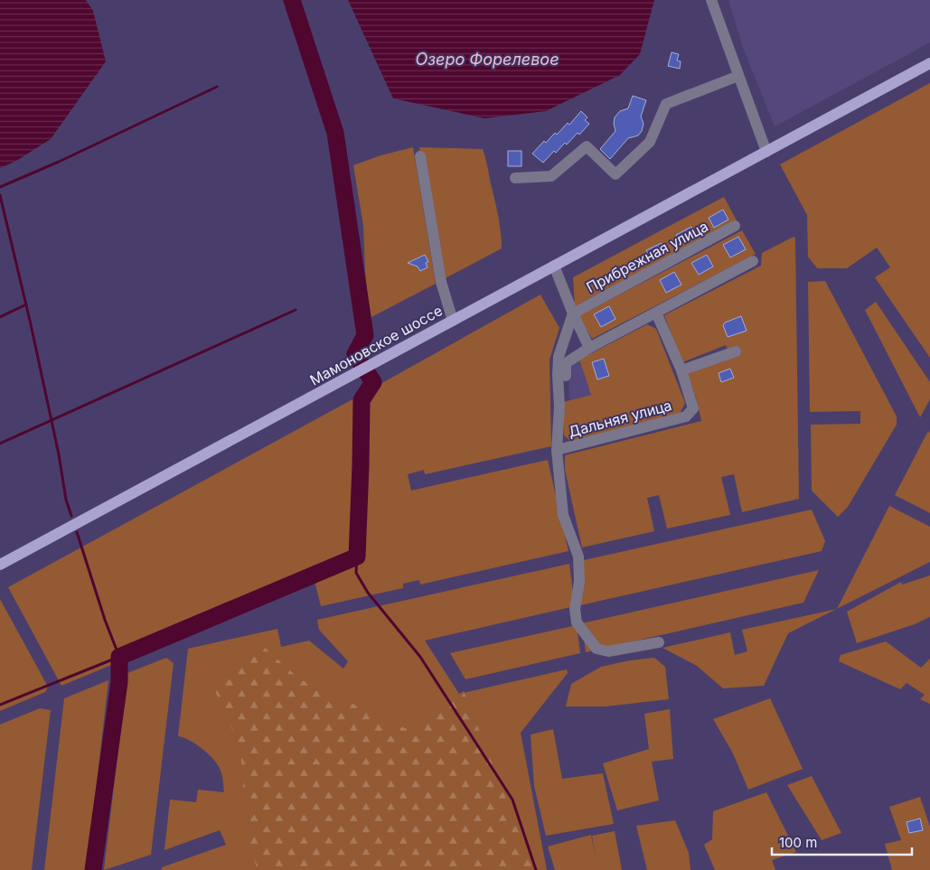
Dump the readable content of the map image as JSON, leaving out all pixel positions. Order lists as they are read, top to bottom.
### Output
{
  "streets": {
    "main road": ["Мамоновское шоссе"],
    "street": ["Прибрежная улица", "Дальняя улица"]
  },
  "water": ["Озеро Форелевое"],
  "scale_bar": "100 m"
}
